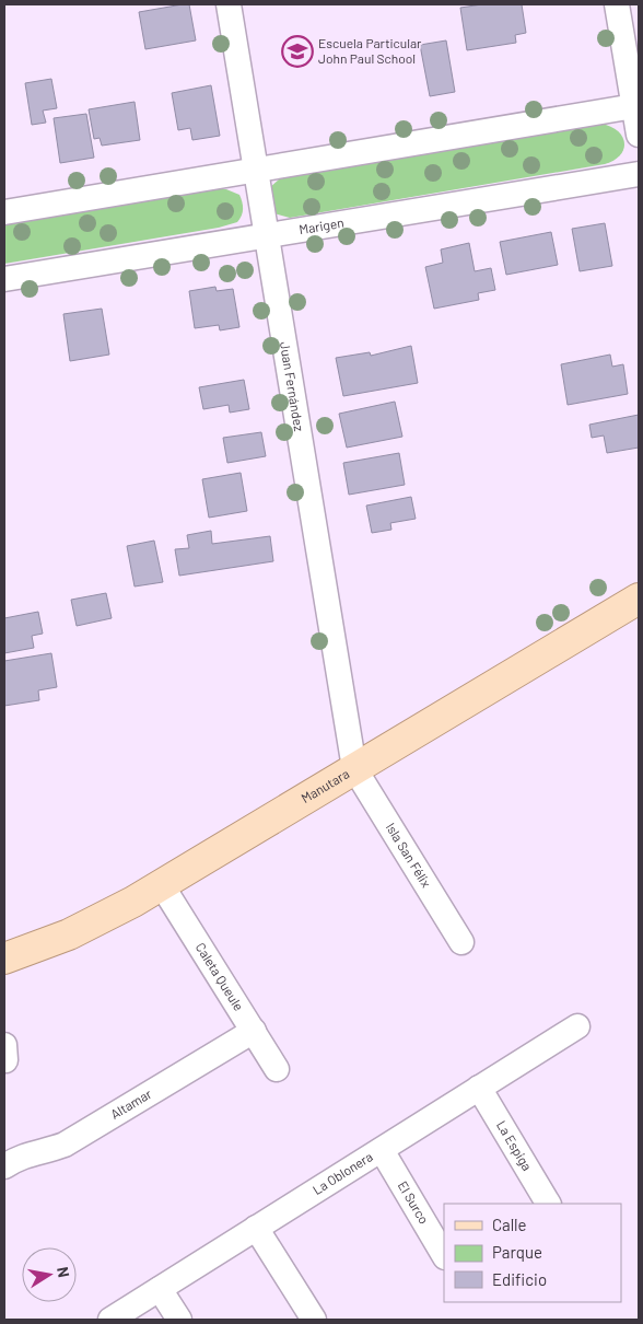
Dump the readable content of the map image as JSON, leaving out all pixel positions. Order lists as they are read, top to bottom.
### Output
{
  "streets": {
    "main road": ["Manutara"],
    "street": [
      "Marigen",
      "Juan Fernández",
      "Isla San Félix",
      "Caleta Queule",
      "Altamar",
      "La Espiga",
      "La Oblonera",
      "El Surco"
    ]
  },
  "crossings": [
    ["Marigen", "Juan Fernández"],
    ["Juan Fernández", "Manutara"],
    ["Juan Fernández", "Isla San Félix"],
    ["Manutara", "Isla San Félix"],
    ["Manutara", "Caleta Queule"],
    ["Caleta Queule", "Altamar"],
    ["La Espiga", "La Oblonera"],
    ["La Oblonera", "El Surco"]
  ],
  "places": {
    "school or university": ["Escuela Particular John Paul School"]
  },
  "legend": ["Calle", "Parque", "Edificio"],
  "north": "right"
}
